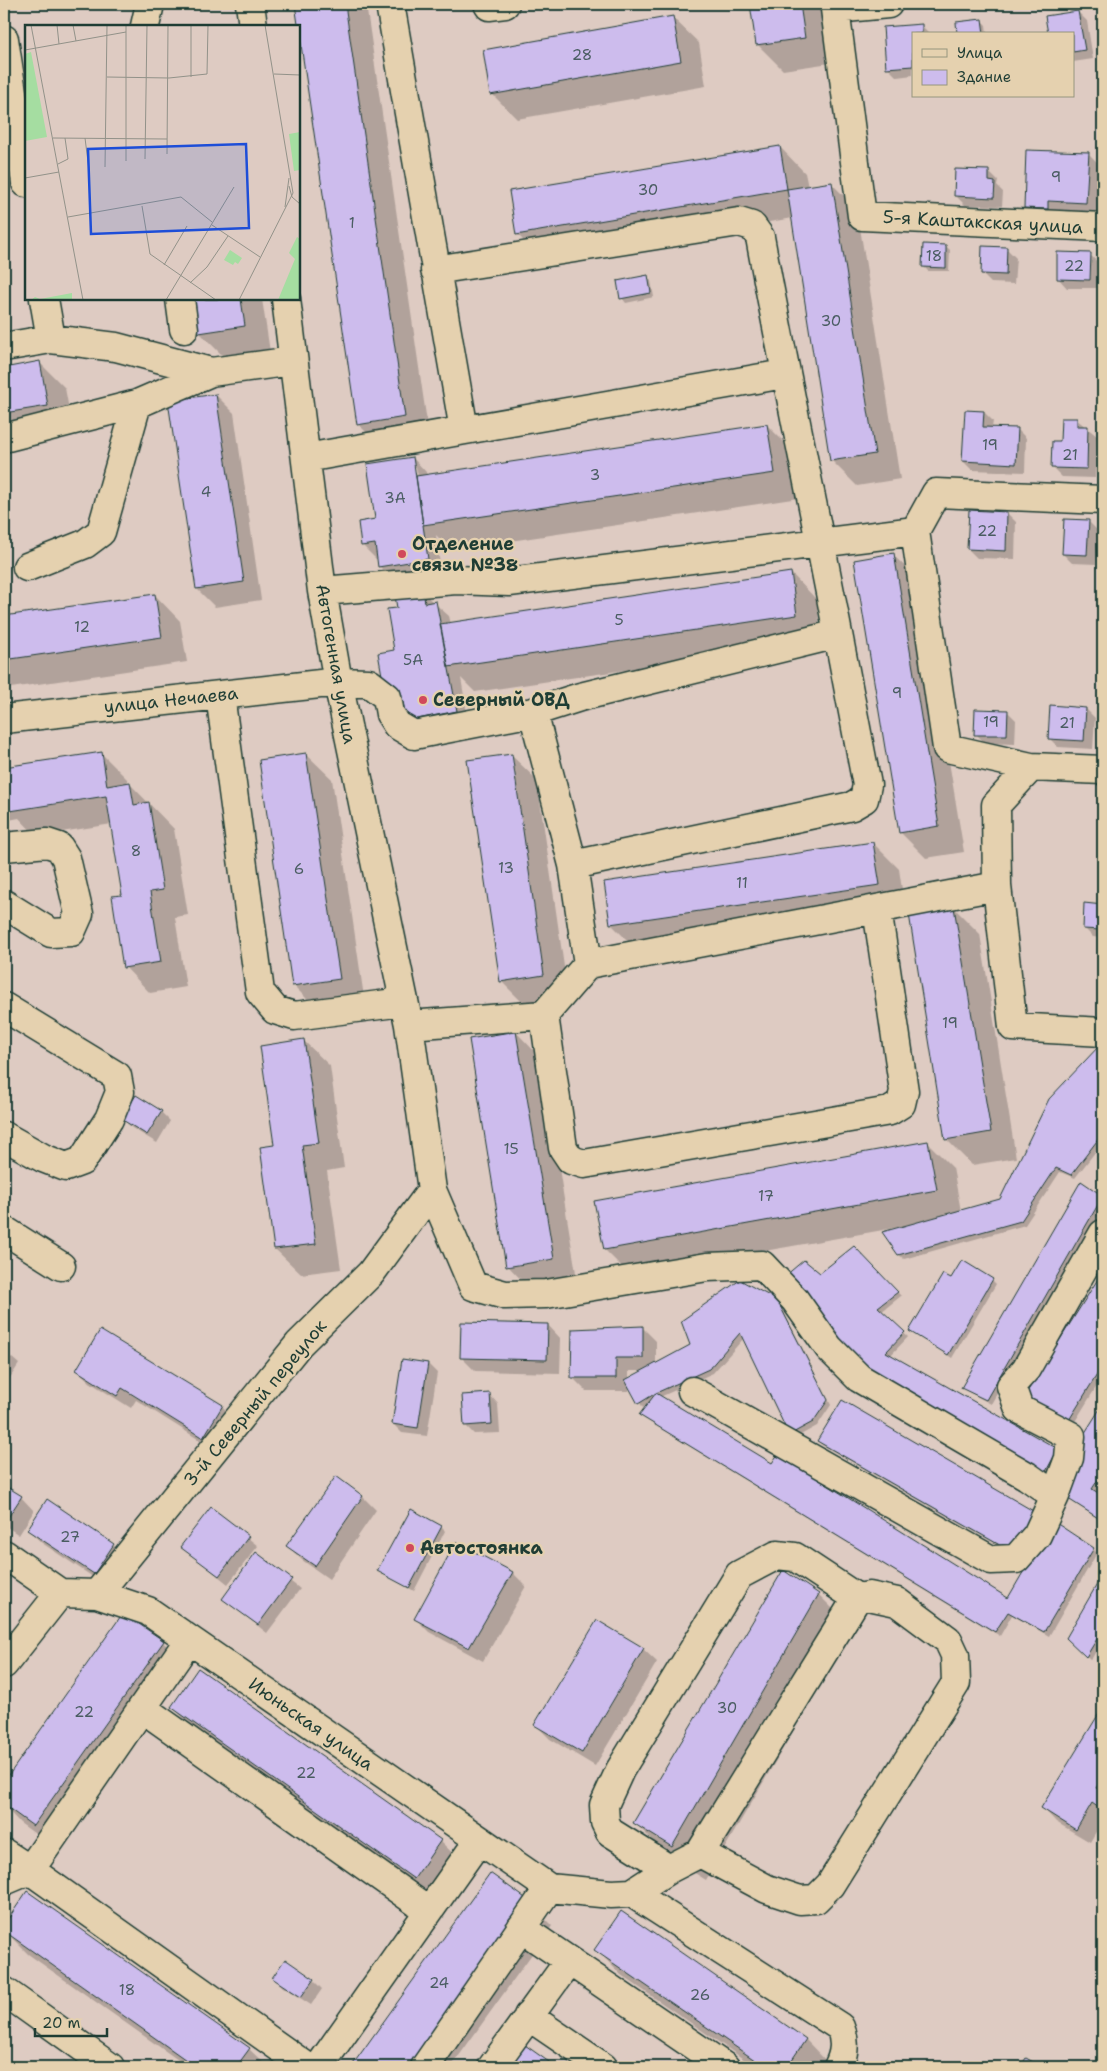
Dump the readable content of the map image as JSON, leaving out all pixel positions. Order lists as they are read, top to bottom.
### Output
{
  "streets": {
    "street": [
      "5-я Каштакская улица",
      "Автогенная улица",
      "улица Нечаева",
      "3-й Северный переулок",
      "Июньская улица"
    ]
  },
  "crossings": [
    ["Автогенная улица", "улица Нечаева"],
    ["Автогенная улица", "3-й Северный переулок"],
    ["3-й Северный переулок", "Июньская улица"]
  ],
  "places": ["Отделение связи №38", "Северный ОВД", "Автостоянка"],
  "house_numbers": [
    "28",
    "9",
    "30",
    "1",
    "18",
    "22",
    "30",
    "19",
    "21",
    "3",
    "4",
    "3А",
    "22",
    "5",
    "12",
    "5А",
    "9",
    "19",
    "21",
    "8",
    "13",
    "6",
    "11",
    "19",
    "15",
    "17",
    "27",
    "30",
    "22",
    "22",
    "24",
    "18",
    "26"
  ],
  "legend": ["Улица", "Здание"],
  "scale_bar": "20 m"
}
